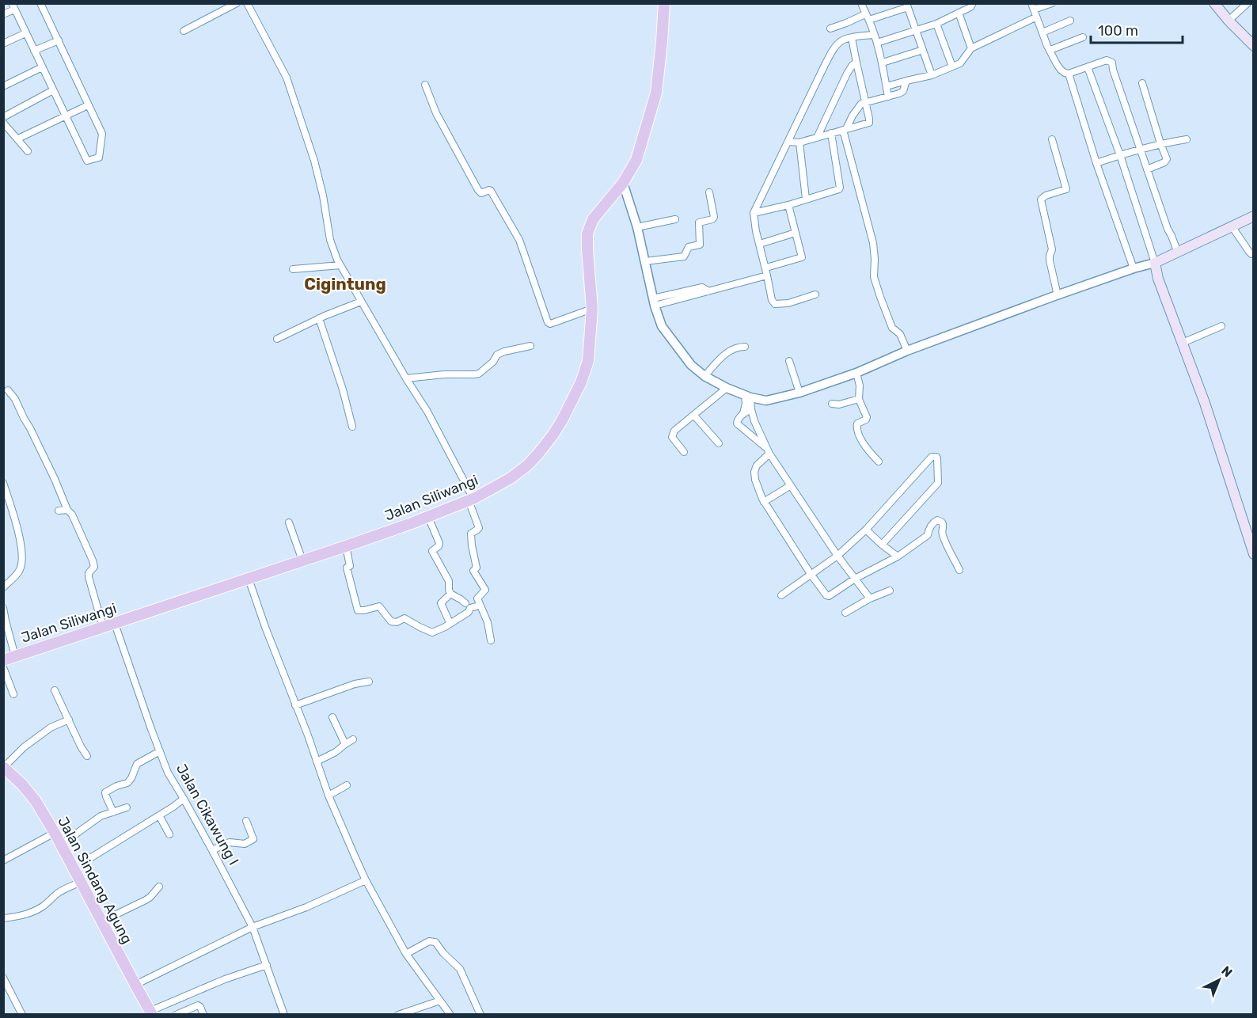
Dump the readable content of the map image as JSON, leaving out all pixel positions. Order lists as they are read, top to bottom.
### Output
{
  "streets": {
    "main road": ["Jalan Siliwangi", "Jalan Sindang Agung"],
    "street": ["Jalan Cikawung I"]
  },
  "crossings": [
    ["Jalan Siliwangi", "Jalan Cikawung I"]
  ],
  "districts": ["Cigintung"],
  "scale_bar": "100 m",
  "north": "top right"
}
